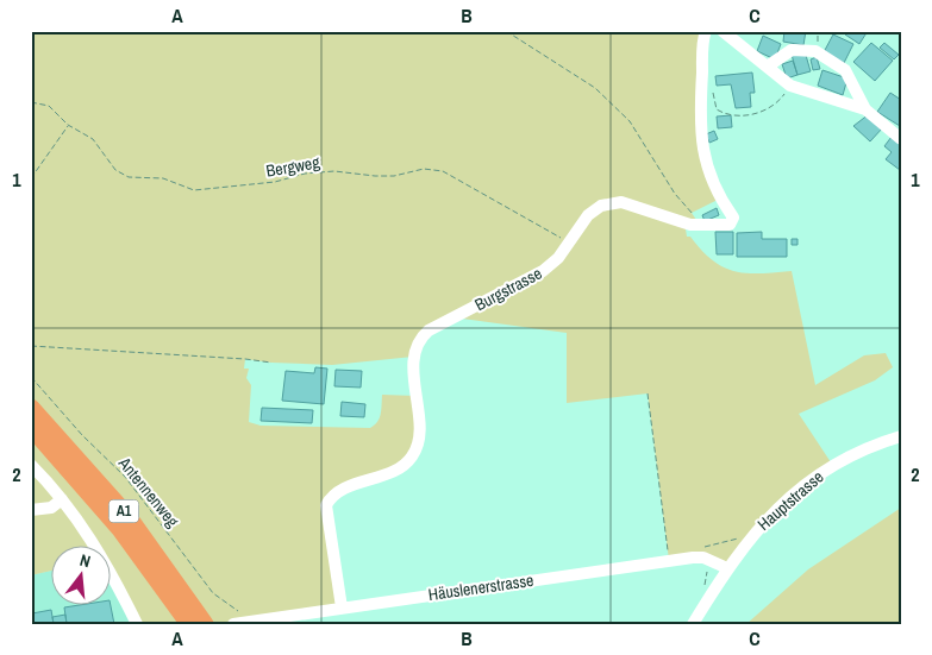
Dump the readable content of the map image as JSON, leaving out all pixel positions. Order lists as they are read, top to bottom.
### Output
{
  "streets": {
    "highway": ["A1"],
    "street": ["Burgstrasse", "Hauptstrasse", "Häuslenerstrasse"],
    "path": ["Bergweg", "Antennenweg"]
  },
  "crossings": [
    ["Bergweg", "Burgstrasse"],
    ["Burgstrasse", "Häuslenerstrasse"],
    ["Antennenweg", "Häuslenerstrasse"],
    ["Hauptstrasse", "Häuslenerstrasse"]
  ],
  "north": "top",
  "grid": {
    "columns": ["A", "B", "C"],
    "rows": ["1", "2"]
  }
}
